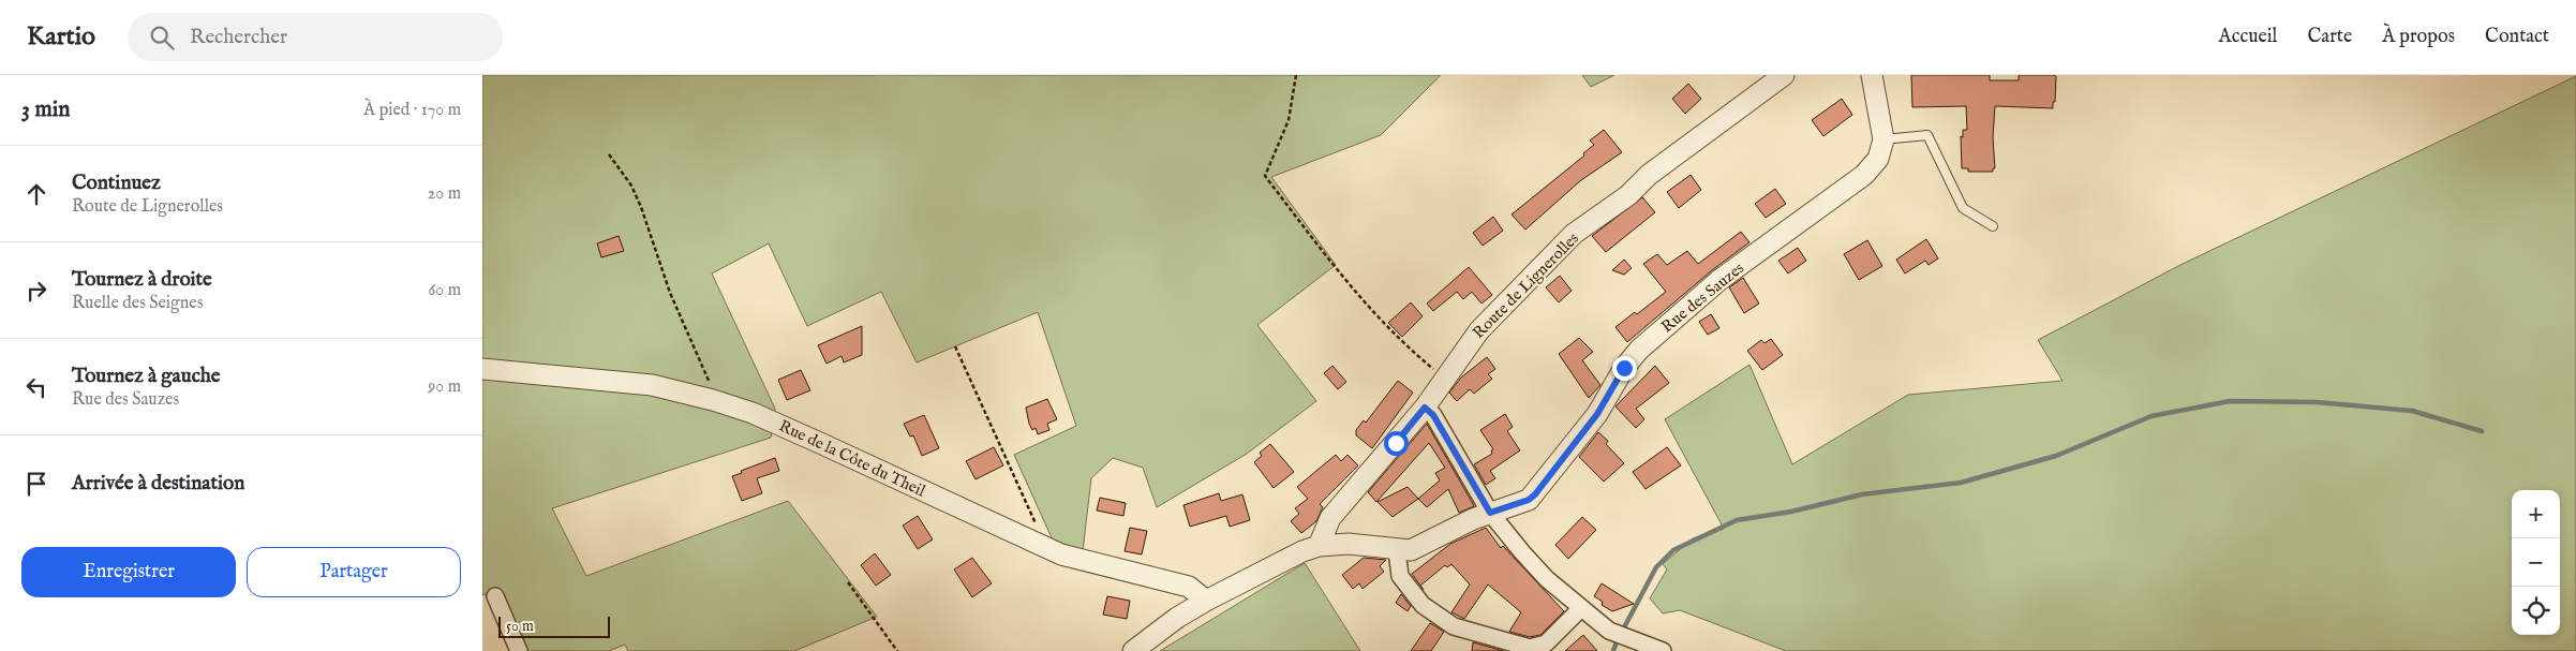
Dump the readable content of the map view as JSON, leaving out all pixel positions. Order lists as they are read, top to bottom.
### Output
{
  "streets": {
    "street": ["Route de Lignerolles", "Rue des Sauzes", "Rue de la Côte du Theil"]
  },
  "scale_bar": "50 m",
  "page": {
    "header": "Kartio",
    "search": "Rechercher",
    "nav": [
      "Accueil",
      "Carte",
      "À propos",
      "Contact"
    ],
    "heading": ["3 min", "À pied · 170 m"],
    "list": [
      ["Continuez", "Route de Lignerolles", "20 m"],
      ["Tournez à droite", "Ruelle des Seignes", "60 m"],
      ["Tournez à gauche", "Rue des Sauzes", "90 m"],
      "Arrivée à destination"
    ],
    "map_buttons": ["+", "−"],
    "buttons": ["Enregistrer", "Partager"],
    "scale": "50 m"
  }
}
